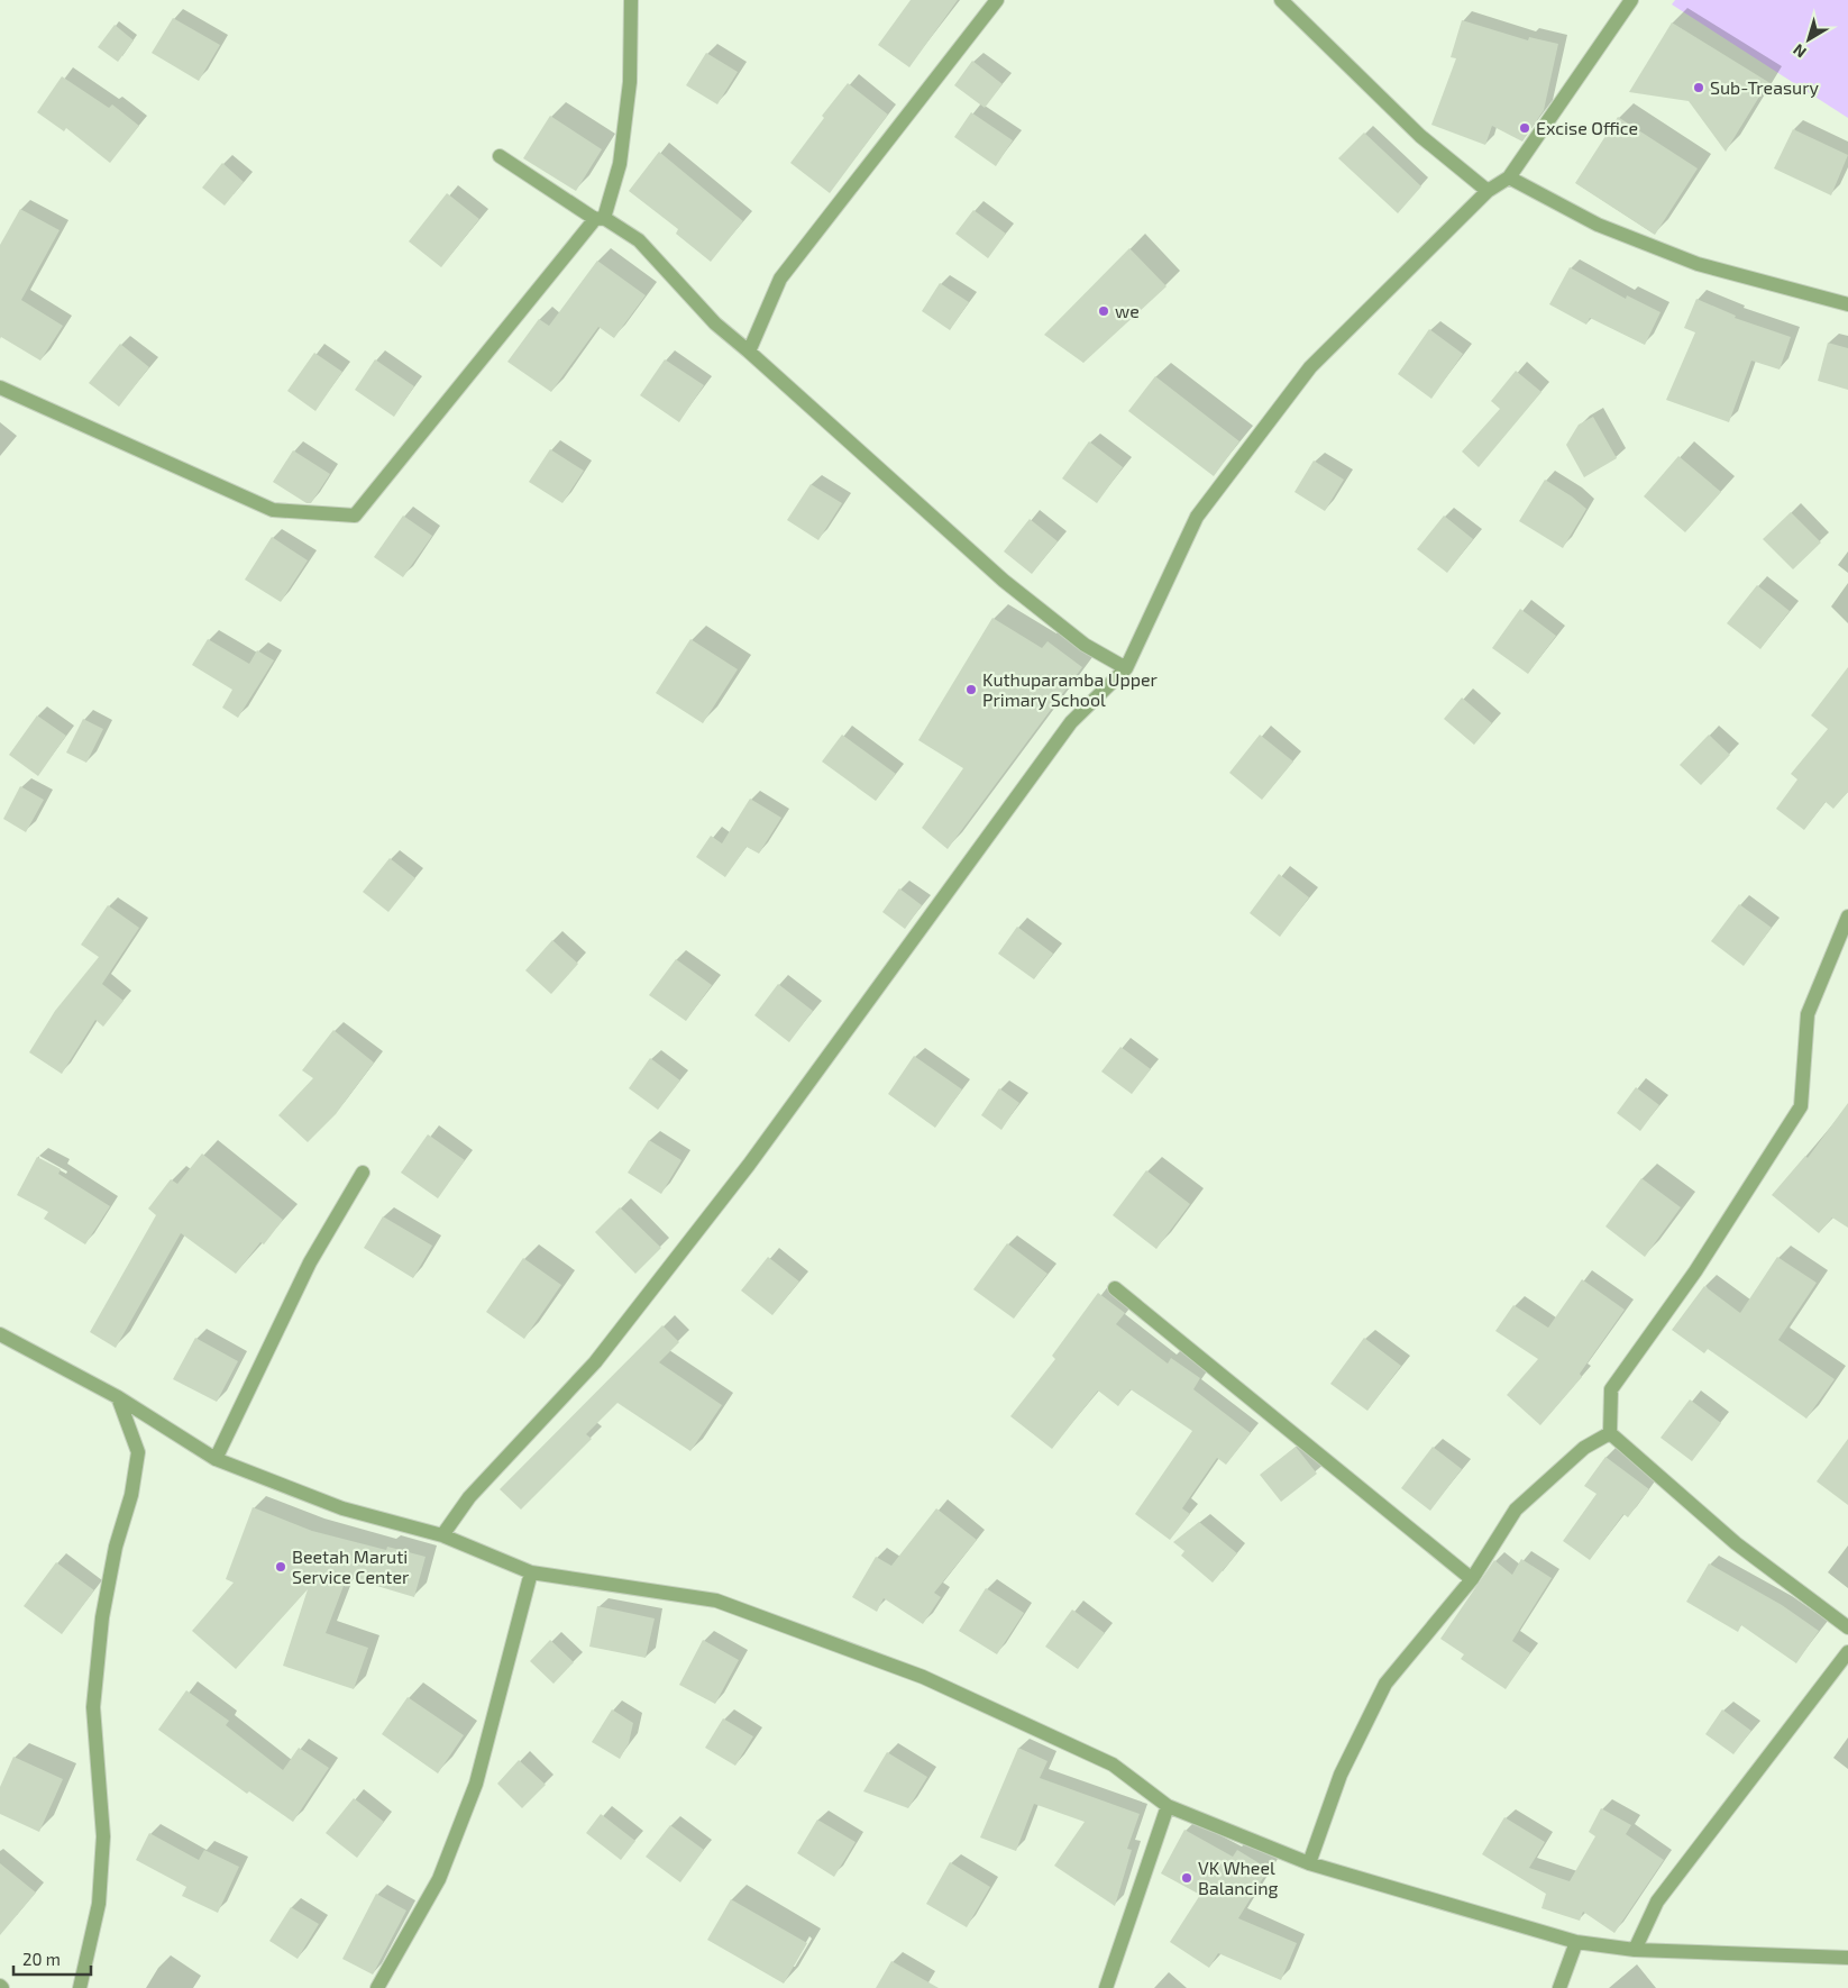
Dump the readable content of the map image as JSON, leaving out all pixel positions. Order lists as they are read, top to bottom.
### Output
{
  "places": [
    "Sub-Treasury",
    "Excise Office",
    "we",
    "Kuthuparamba Upper Primary School",
    "Beetah Maruti Service Center",
    "VK Wheel Balancing"
  ],
  "scale_bar": "20 m",
  "north": "bottom left"
}
